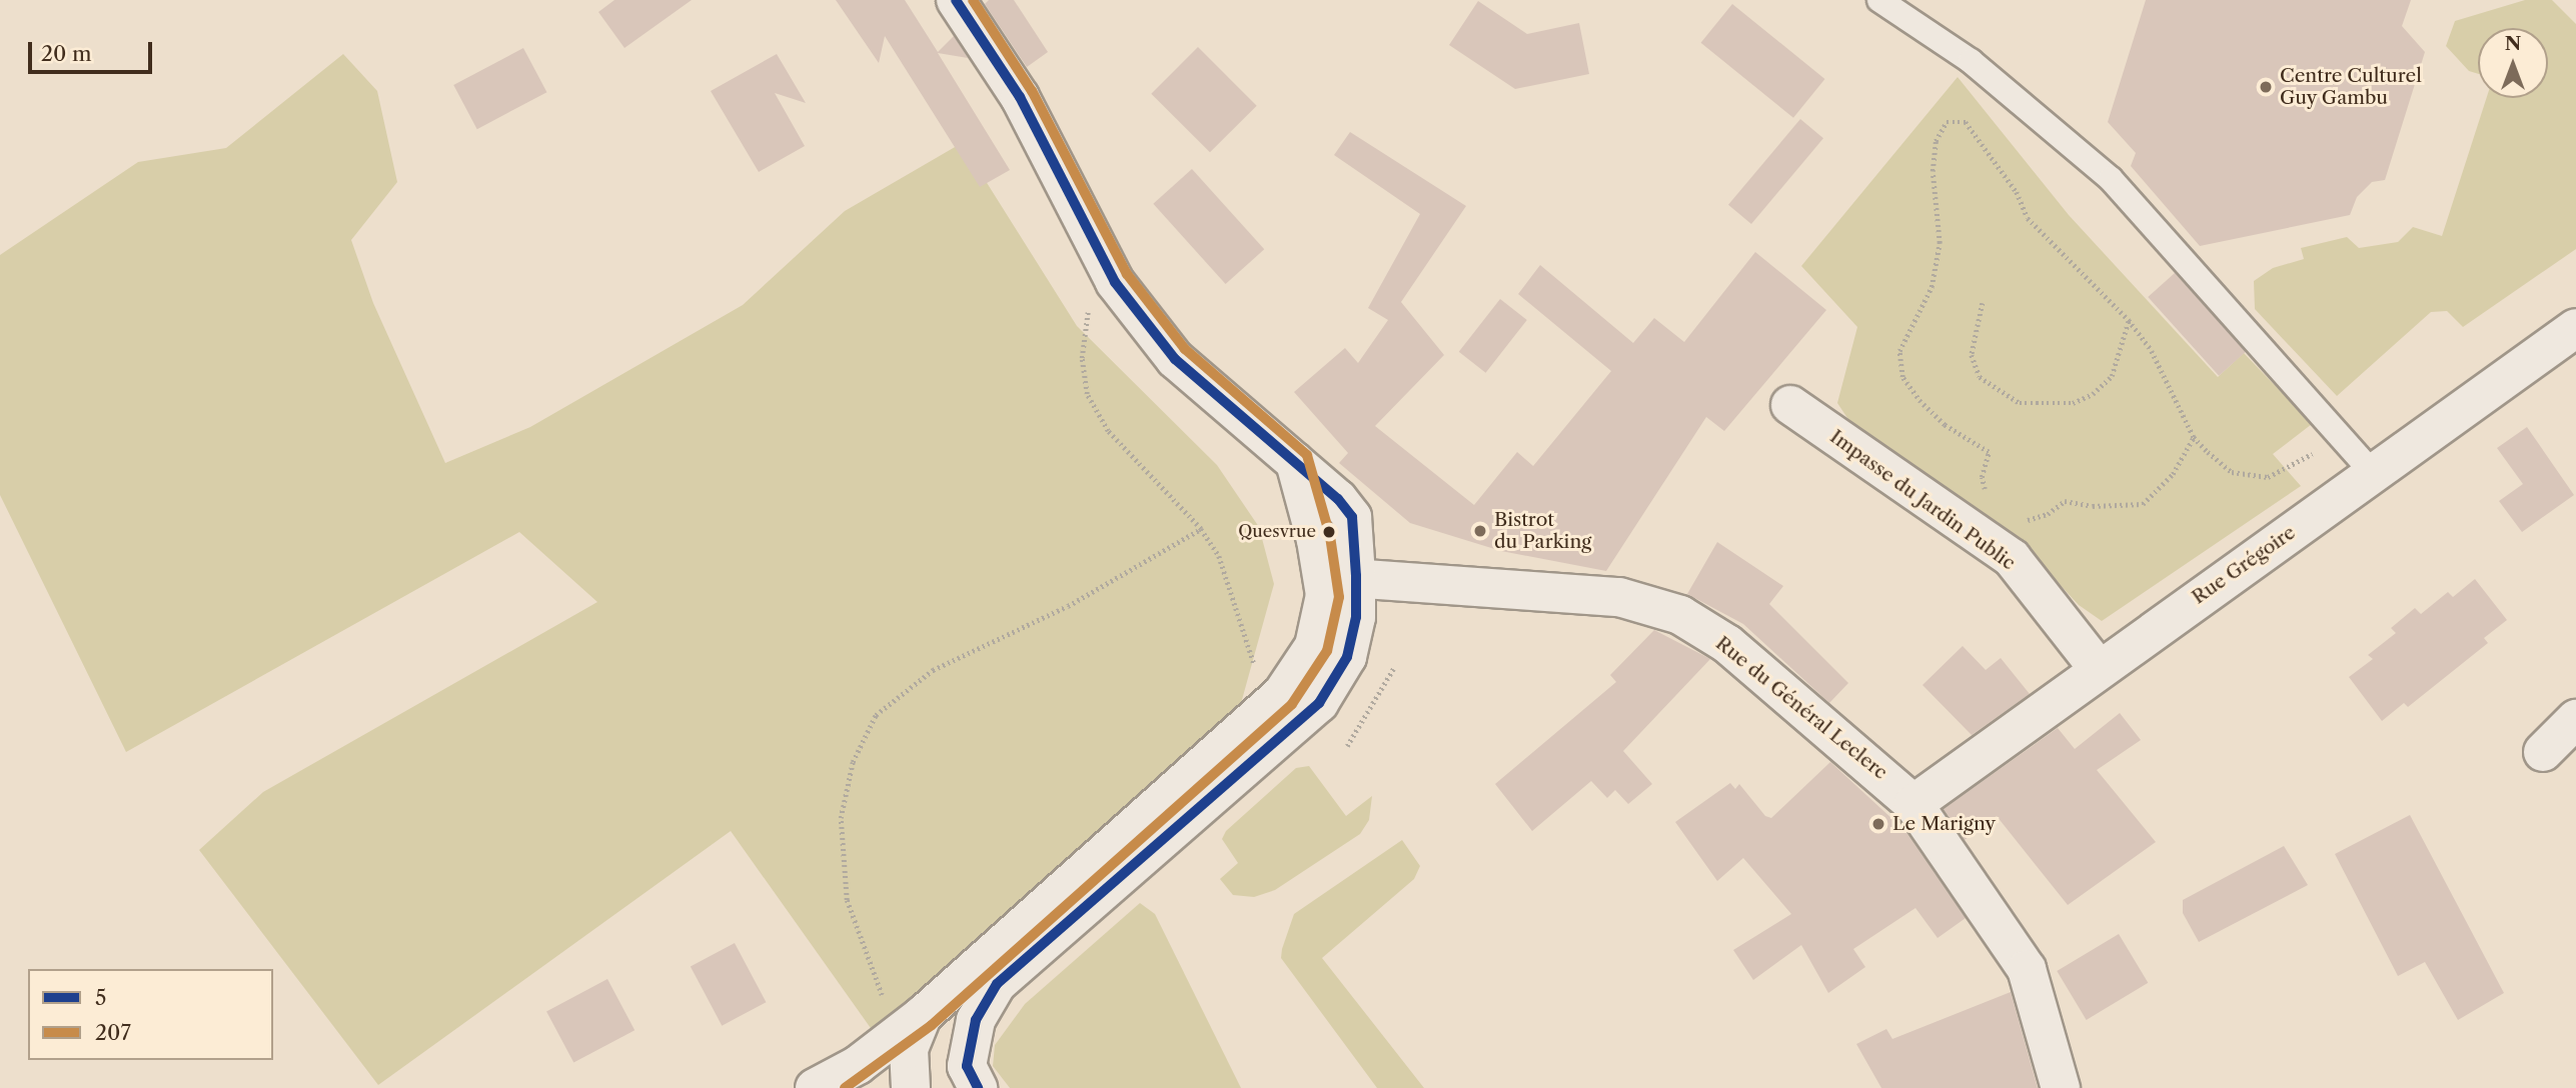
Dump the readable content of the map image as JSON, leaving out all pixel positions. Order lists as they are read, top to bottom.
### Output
{
  "streets": {
    "street": ["Impasse du Jardin Public", "Rue Grégoire", "Rue du Général Leclerc"]
  },
  "crossings": [
    ["Impasse du Jardin Public", "Rue Grégoire"],
    ["Rue Grégoire", "Rue du Général Leclerc"]
  ],
  "places": [
    "Centre Culturel Guy Gambu",
    "Bistrot du Parking",
    "Quesvrue",
    "Le Marigny"
  ],
  "lines": ["transit line 5", "transit line 207"],
  "legend": ["5", "207"],
  "scale_bar": "20 m",
  "north": "top"
}
